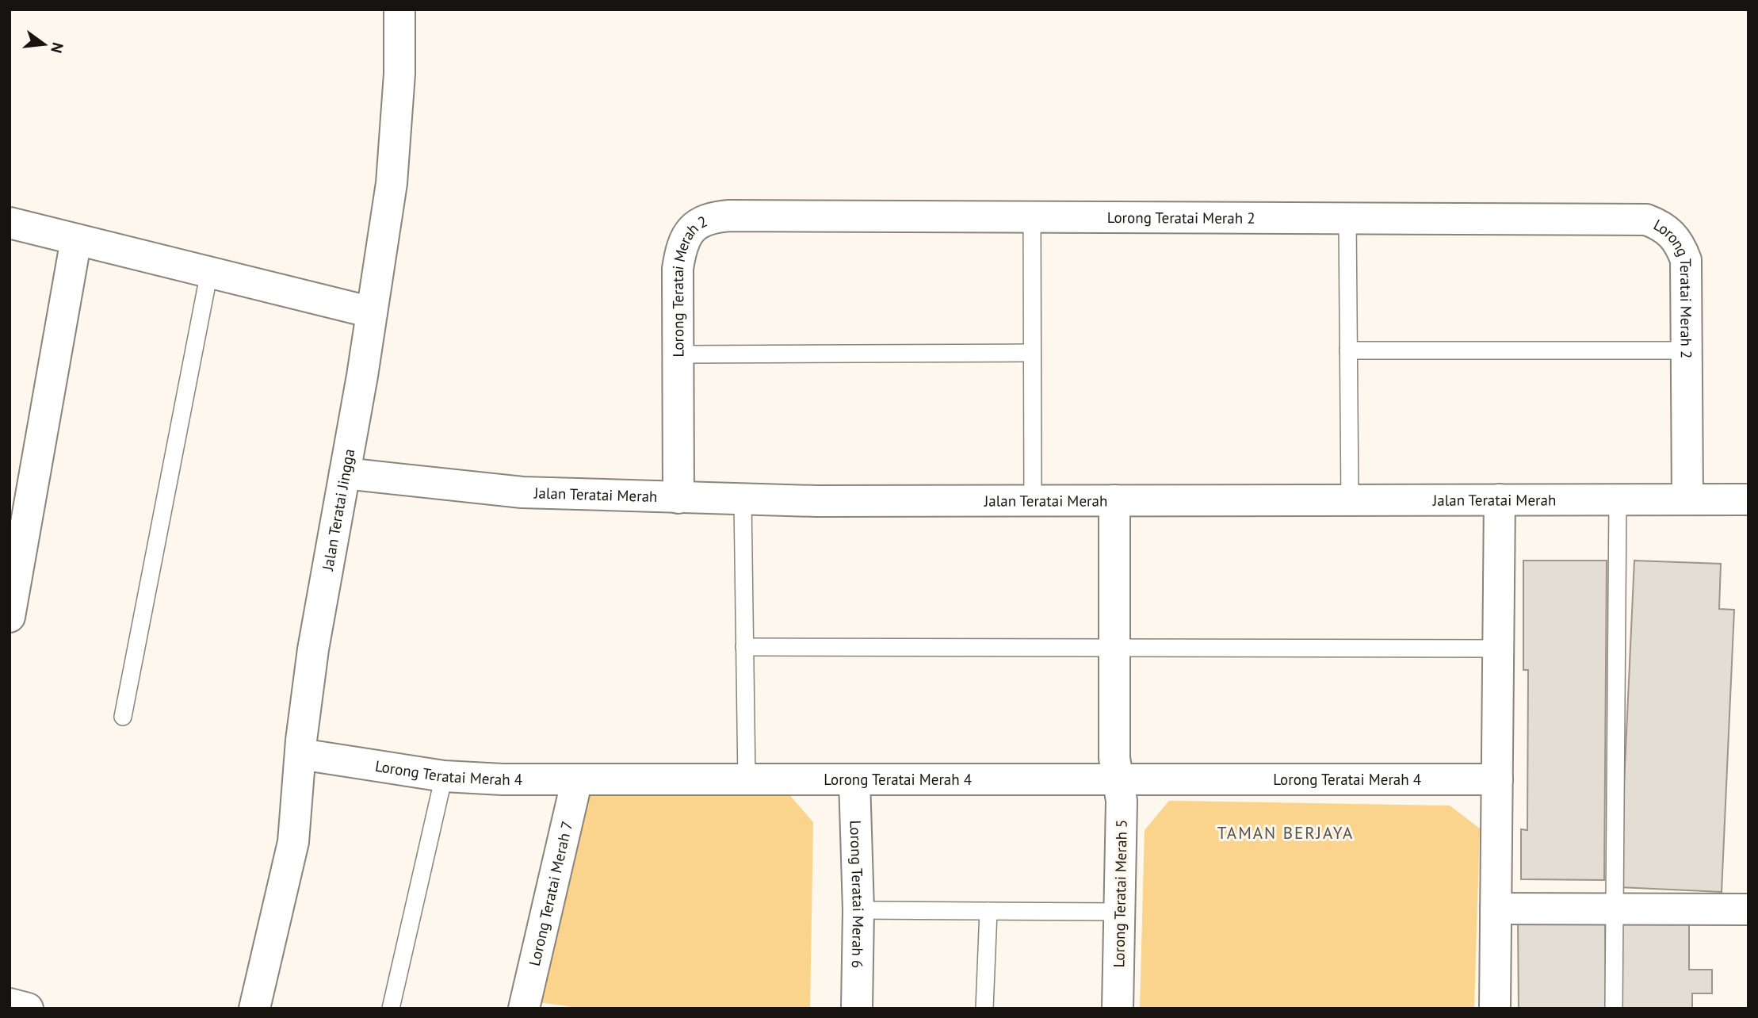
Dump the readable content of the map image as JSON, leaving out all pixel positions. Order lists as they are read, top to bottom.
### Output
{
  "streets": {
    "street": [
      "Lorong Teratai Merah 2",
      "Jalan Teratai Merah",
      "Jalan Teratai Jingga",
      "Lorong Teratai Merah 4",
      "Lorong Teratai Merah 5",
      "Lorong Teratai Merah 7",
      "Lorong Teratai Merah 6"
    ]
  },
  "crossings": [
    ["Lorong Teratai Merah 2", "Jalan Teratai Merah"],
    ["Jalan Teratai Merah", "Jalan Teratai Jingga"],
    ["Jalan Teratai Merah", "Lorong Teratai Merah 5"],
    ["Jalan Teratai Jingga", "Lorong Teratai Merah 4"],
    ["Lorong Teratai Merah 4", "Lorong Teratai Merah 5"],
    ["Lorong Teratai Merah 4", "Lorong Teratai Merah 7"],
    ["Lorong Teratai Merah 4", "Lorong Teratai Merah 6"]
  ],
  "districts": ["TAMAN BERJAYA"],
  "north": "right"
}
